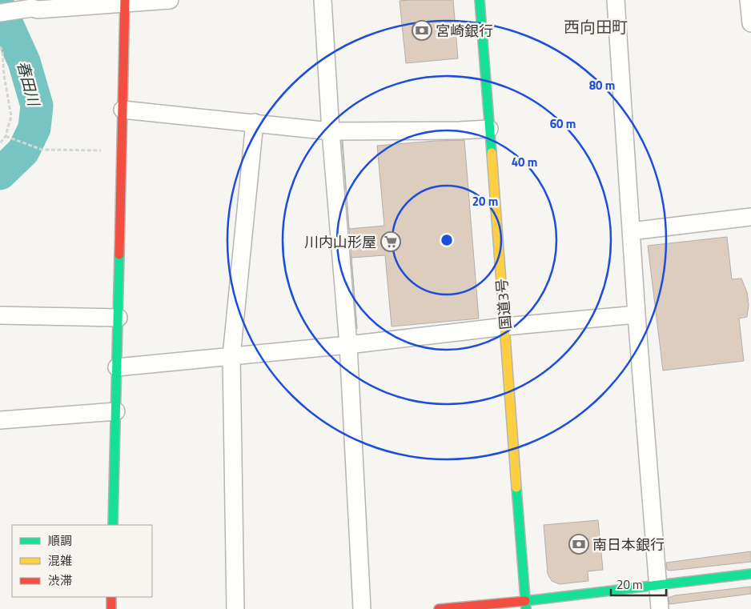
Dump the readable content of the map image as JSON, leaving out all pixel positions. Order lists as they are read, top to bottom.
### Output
{
  "streets": {
    "main road": ["国道3号"]
  },
  "districts": ["西向田町"],
  "water": ["春田川"],
  "places": {
    "bank": ["宮崎銀行", "南日本銀行"],
    "supermarket": ["川内山形屋"]
  },
  "legend": ["順調", "混雑", "渋滞"],
  "scale_bar": "20 m",
  "rings": [
    "80 m",
    "60 m",
    "40 m",
    "20 m"
  ]
}
